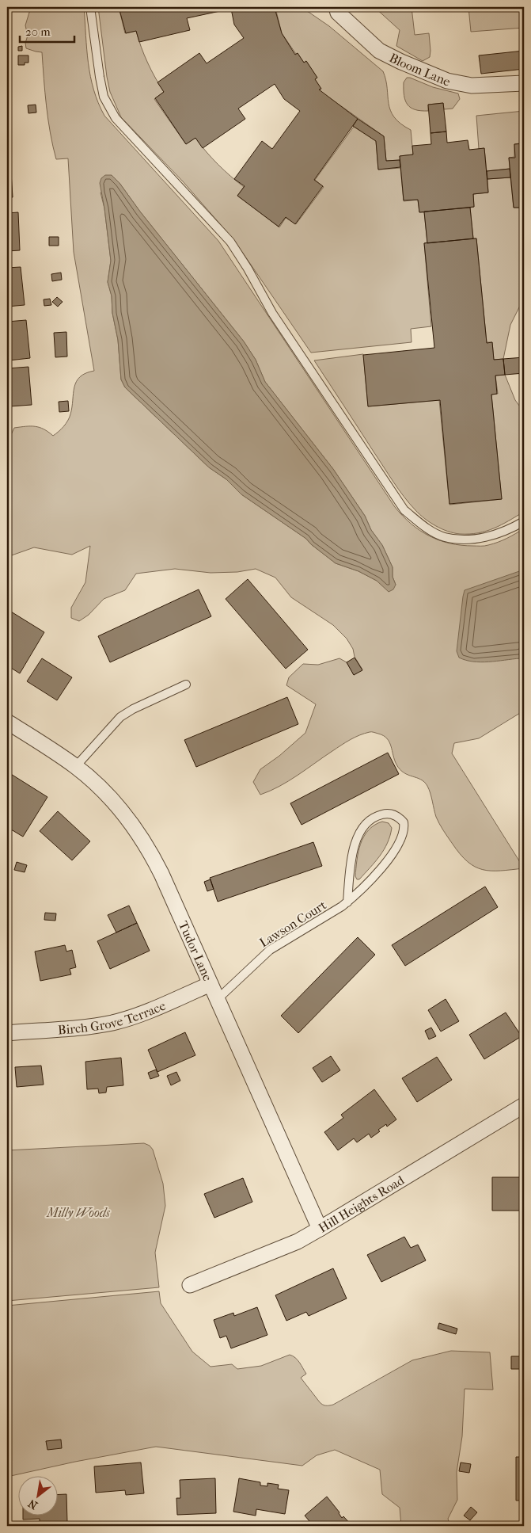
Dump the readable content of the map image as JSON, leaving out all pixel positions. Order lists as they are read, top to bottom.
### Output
{
  "streets": {
    "street": [
      "Bloom Lane",
      "Tudor Lane",
      "Birch Grove Terrace",
      "Hill Heights Road"
    ],
    "lane": ["Lawson Court"]
  },
  "crossings": [
    ["Lawson Court", "Tudor Lane"],
    ["Tudor Lane", "Birch Grove Terrace"],
    ["Tudor Lane", "Hill Heights Road"]
  ],
  "parks": ["Milly Woods"],
  "scale_bar": "20 m",
  "north": "bottom left"
}
